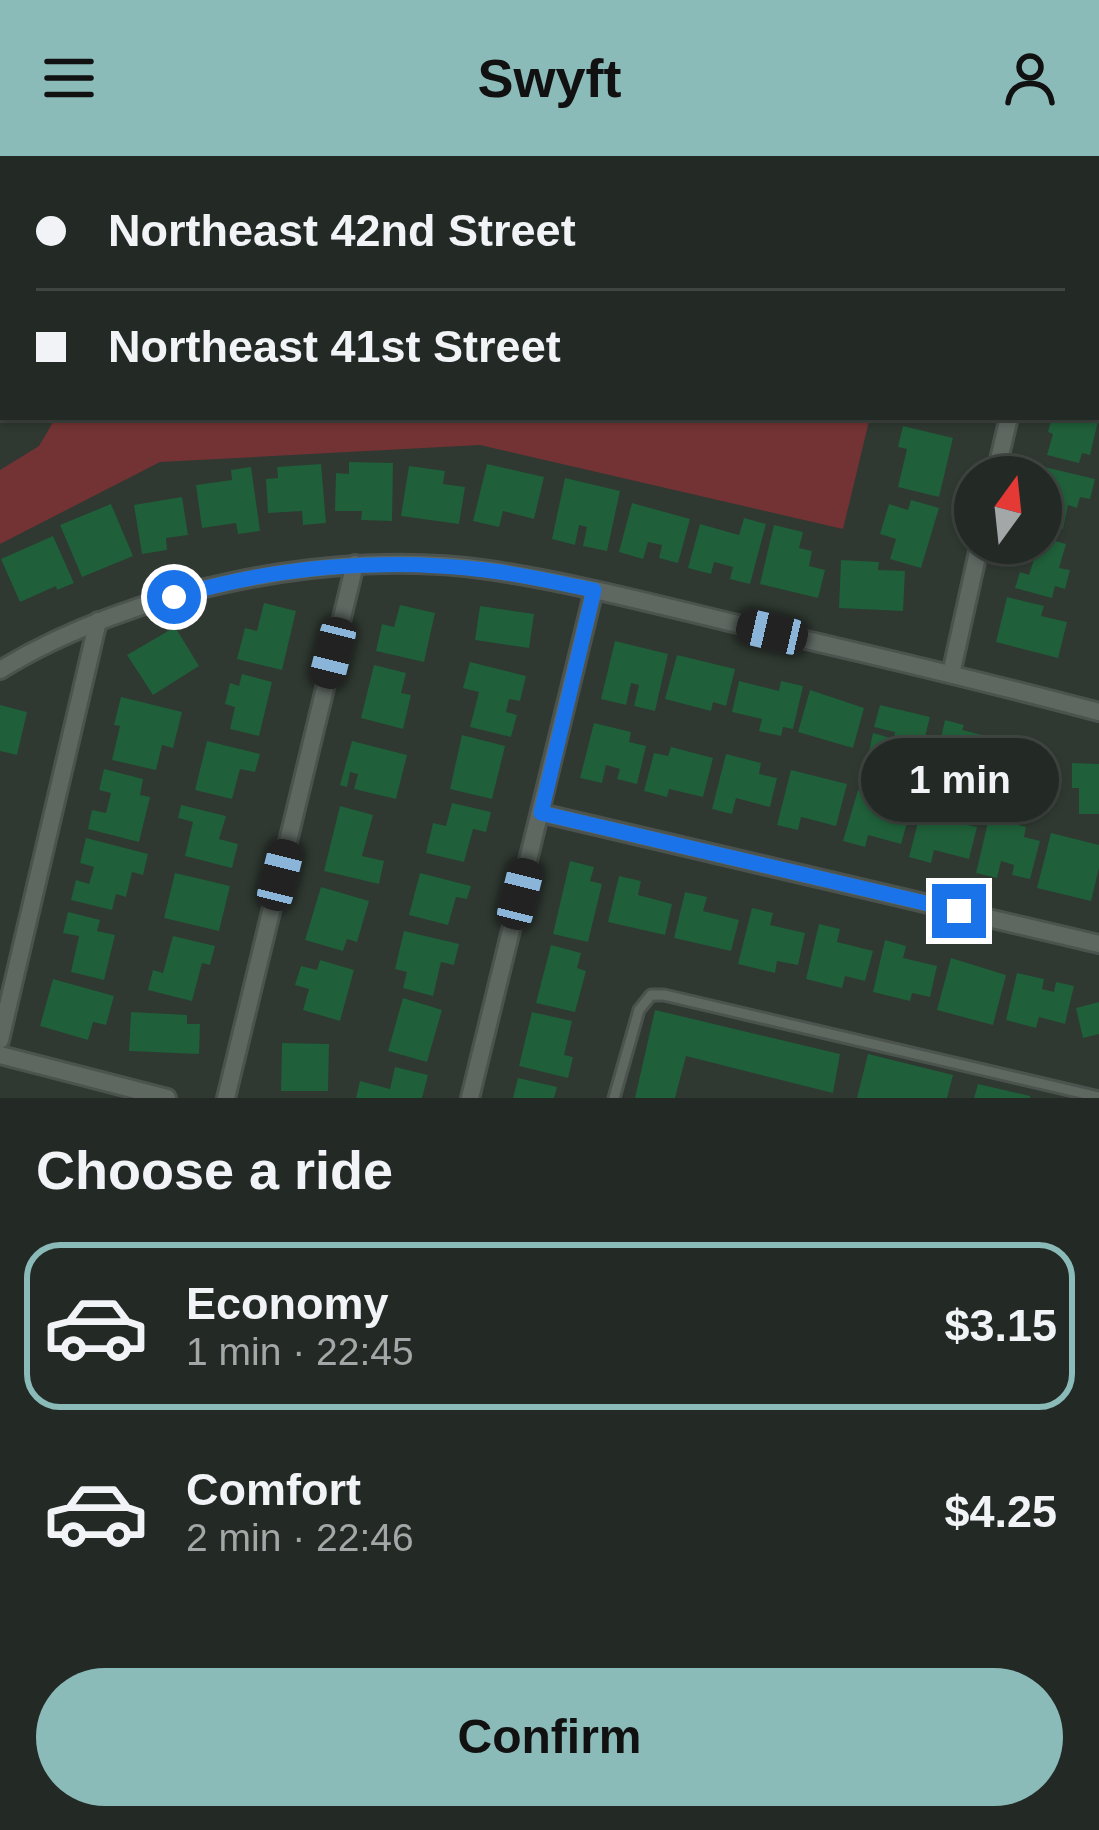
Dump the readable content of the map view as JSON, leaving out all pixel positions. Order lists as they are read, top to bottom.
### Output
{
  "north": "top",
  "page": {
    "header": "Swyft",
    "banner": ["Northeast 42nd Street", "Northeast 41st Street"],
    "bubble": "1 min",
    "heading": "Choose a ride",
    "list": [
      {
        "name": "Economy",
        "note": "1 min · 22:45",
        "value": "$3.15"
      },
      {
        "name": "Comfort",
        "note": "2 min · 22:46",
        "value": "$4.25"
      }
    ],
    "buttons": "Confirm"
  }
}
